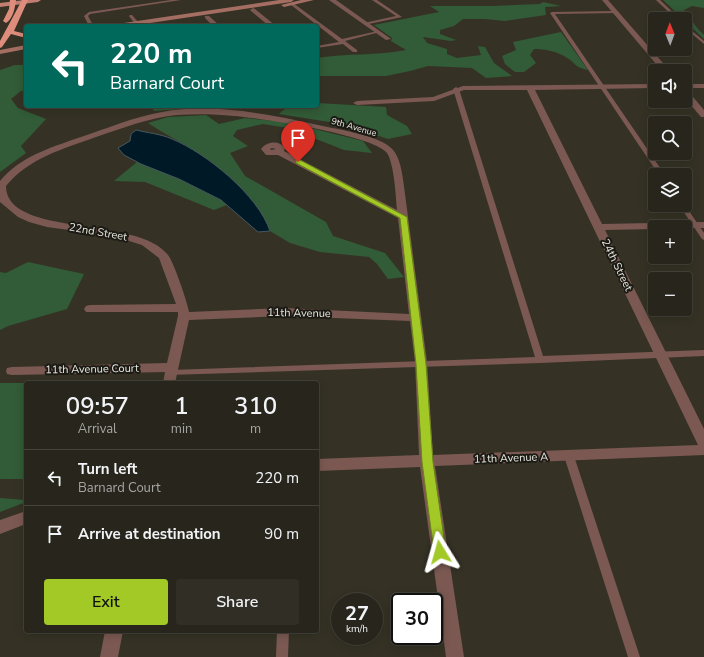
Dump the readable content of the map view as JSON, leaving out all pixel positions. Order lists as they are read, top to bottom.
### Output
{
  "streets": {
    "street": [
      "9th Avenue",
      "22nd Street",
      "24th Street",
      "11th Avenue",
      "11th Avenue Court",
      "11th Avenue A"
    ]
  },
  "crossings": [
    ["9th Avenue", "22nd Street"],
    ["22nd Street", "11th Avenue"]
  ],
  "north": "top",
  "page": {
    "map_buttons": ["+", "−"],
    "turn": ["220 m", "Barnard Court"],
    "eta": [
      "09:57",
      "Arrival",
      "1",
      "min",
      "310",
      "m"
    ],
    "list": [
      {
        "name": "Turn left",
        "note": "Barnard Court",
        "value": "220 m"
      },
      {
        "name": "Arrive at destination",
        "value": "90 m"
      }
    ],
    "buttons": ["Exit", "Share"],
    "speed": "27 km/h",
    "limit": "30"
  }
}
